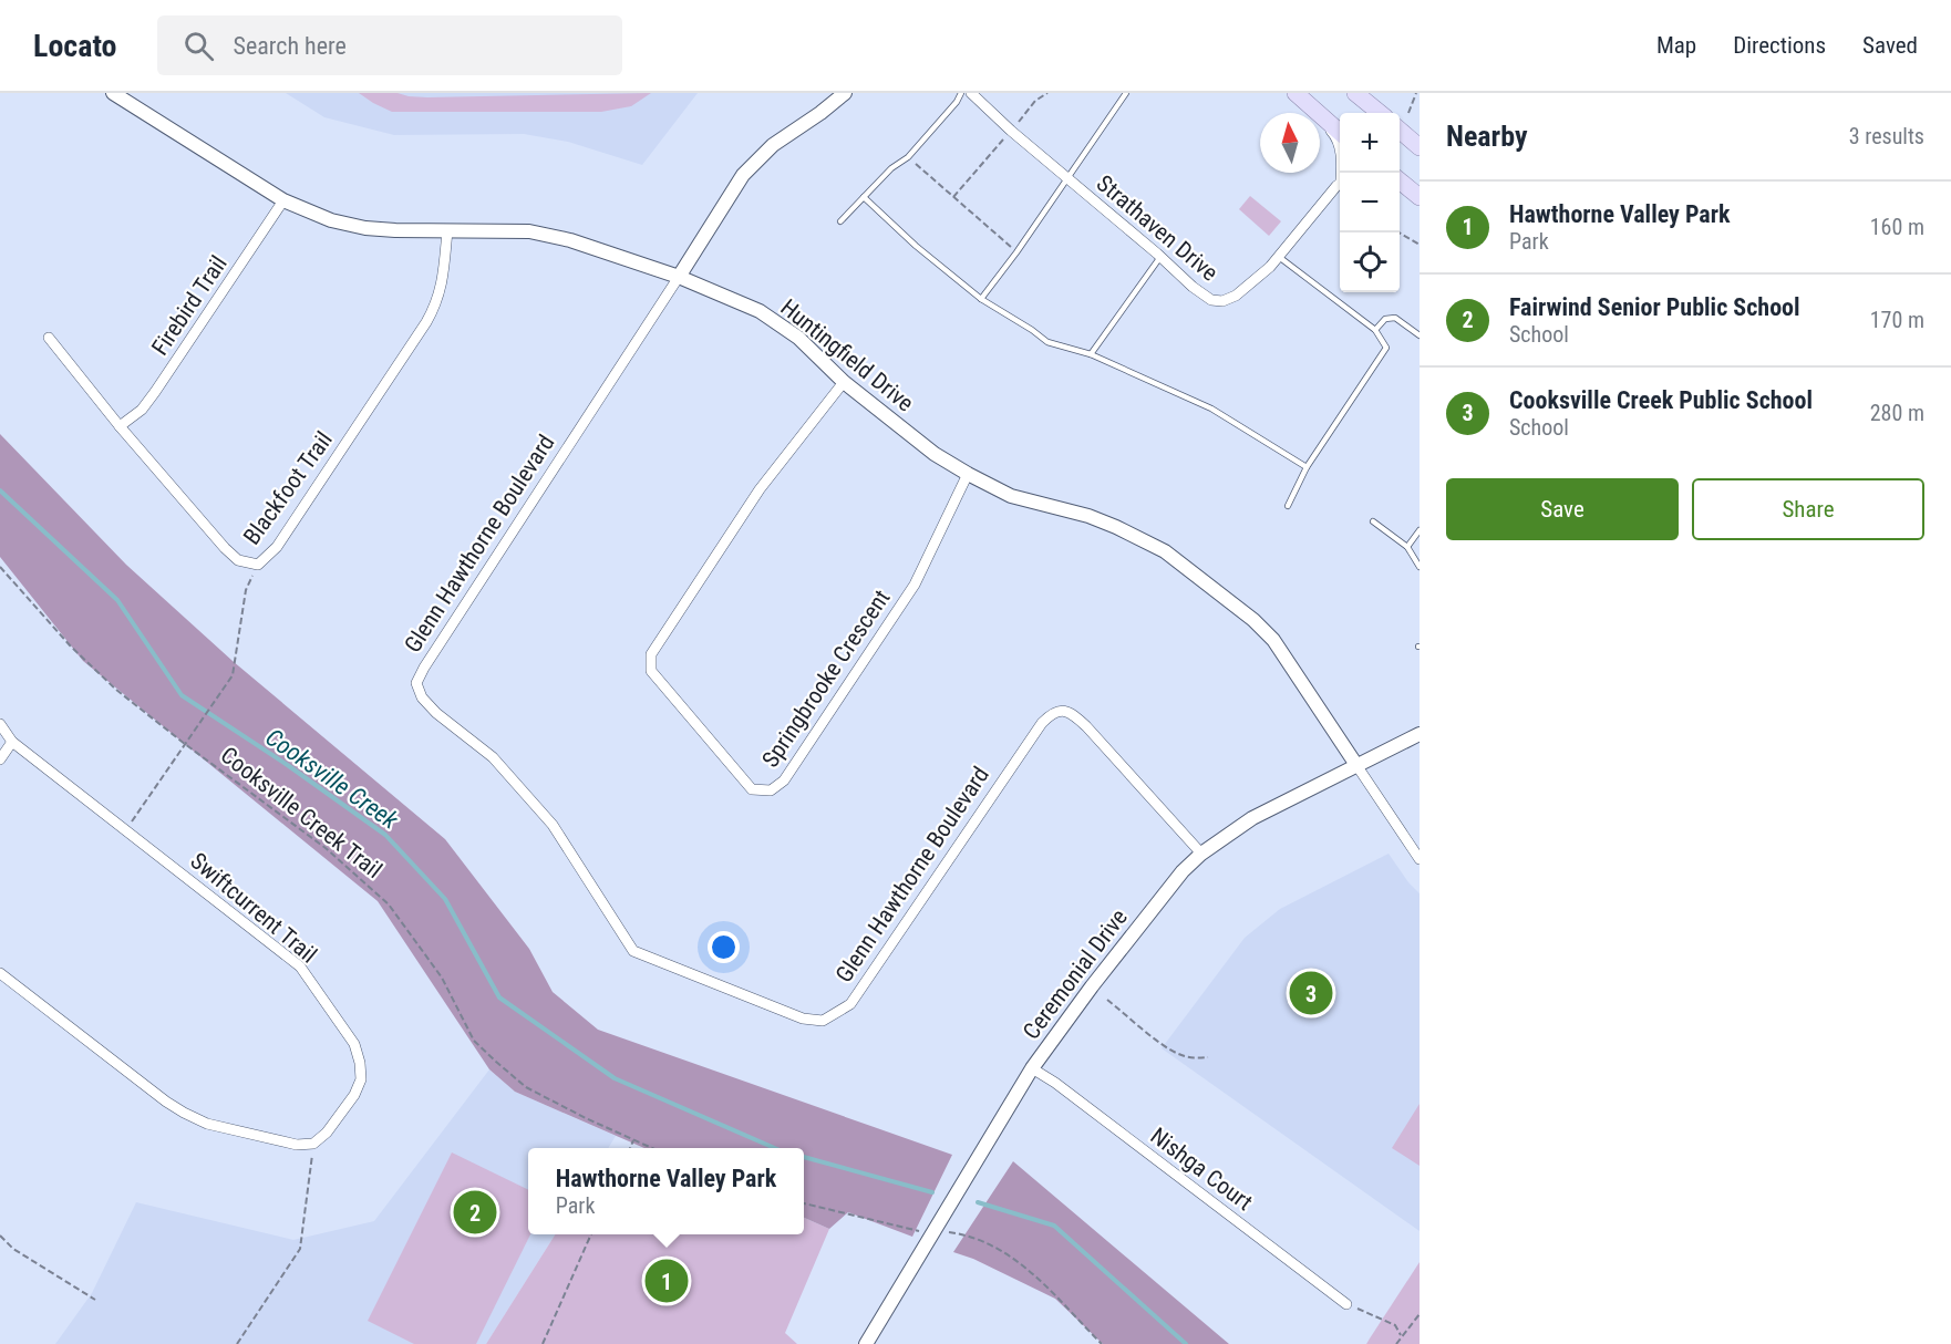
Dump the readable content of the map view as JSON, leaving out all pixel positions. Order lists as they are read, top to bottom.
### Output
{
  "streets": {
    "street": [
      "Strathaven Drive",
      "Firebird Trail",
      "Huntingfield Drive",
      "Blackfoot Trail",
      "Glenn Hawthorne Boulevard",
      "Springbrooke Crescent",
      "Swiftcurrent Trail",
      "Ceremonial Drive",
      "Nishga Court"
    ],
    "path": ["Cooksville Creek Trail"]
  },
  "crossings": [
    ["Firebird Trail", "Huntingfield Drive"],
    ["Firebird Trail", "Blackfoot Trail"],
    ["Huntingfield Drive", "Blackfoot Trail"],
    ["Huntingfield Drive", "Glenn Hawthorne Boulevard"],
    ["Huntingfield Drive", "Springbrooke Crescent"],
    ["Huntingfield Drive", "Ceremonial Drive"],
    ["Glenn Hawthorne Boulevard", "Ceremonial Drive"],
    ["Ceremonial Drive", "Nishga Court"]
  ],
  "water": ["Cooksville Creek"],
  "north": "top",
  "page": {
    "header": "Locato",
    "search": "Search here",
    "nav": ["Map", "Directions", "Saved"],
    "heading": ["Nearby", "3 results"],
    "map_buttons": ["+", "−"],
    "list": [
      {
        "mark": "1",
        "name": "Hawthorne Valley Park",
        "note": "Park",
        "value": "160 m"
      },
      {
        "mark": "2",
        "name": "Fairwind Senior Public School",
        "note": "School",
        "value": "170 m"
      },
      {
        "mark": "3",
        "name": "Cooksville Creek Public School",
        "note": "School",
        "value": "280 m"
      }
    ],
    "buttons": ["Save", "Share"],
    "pins": ["3", "2", "1"],
    "popup": ["Hawthorne Valley Park", "Park"]
  }
}
